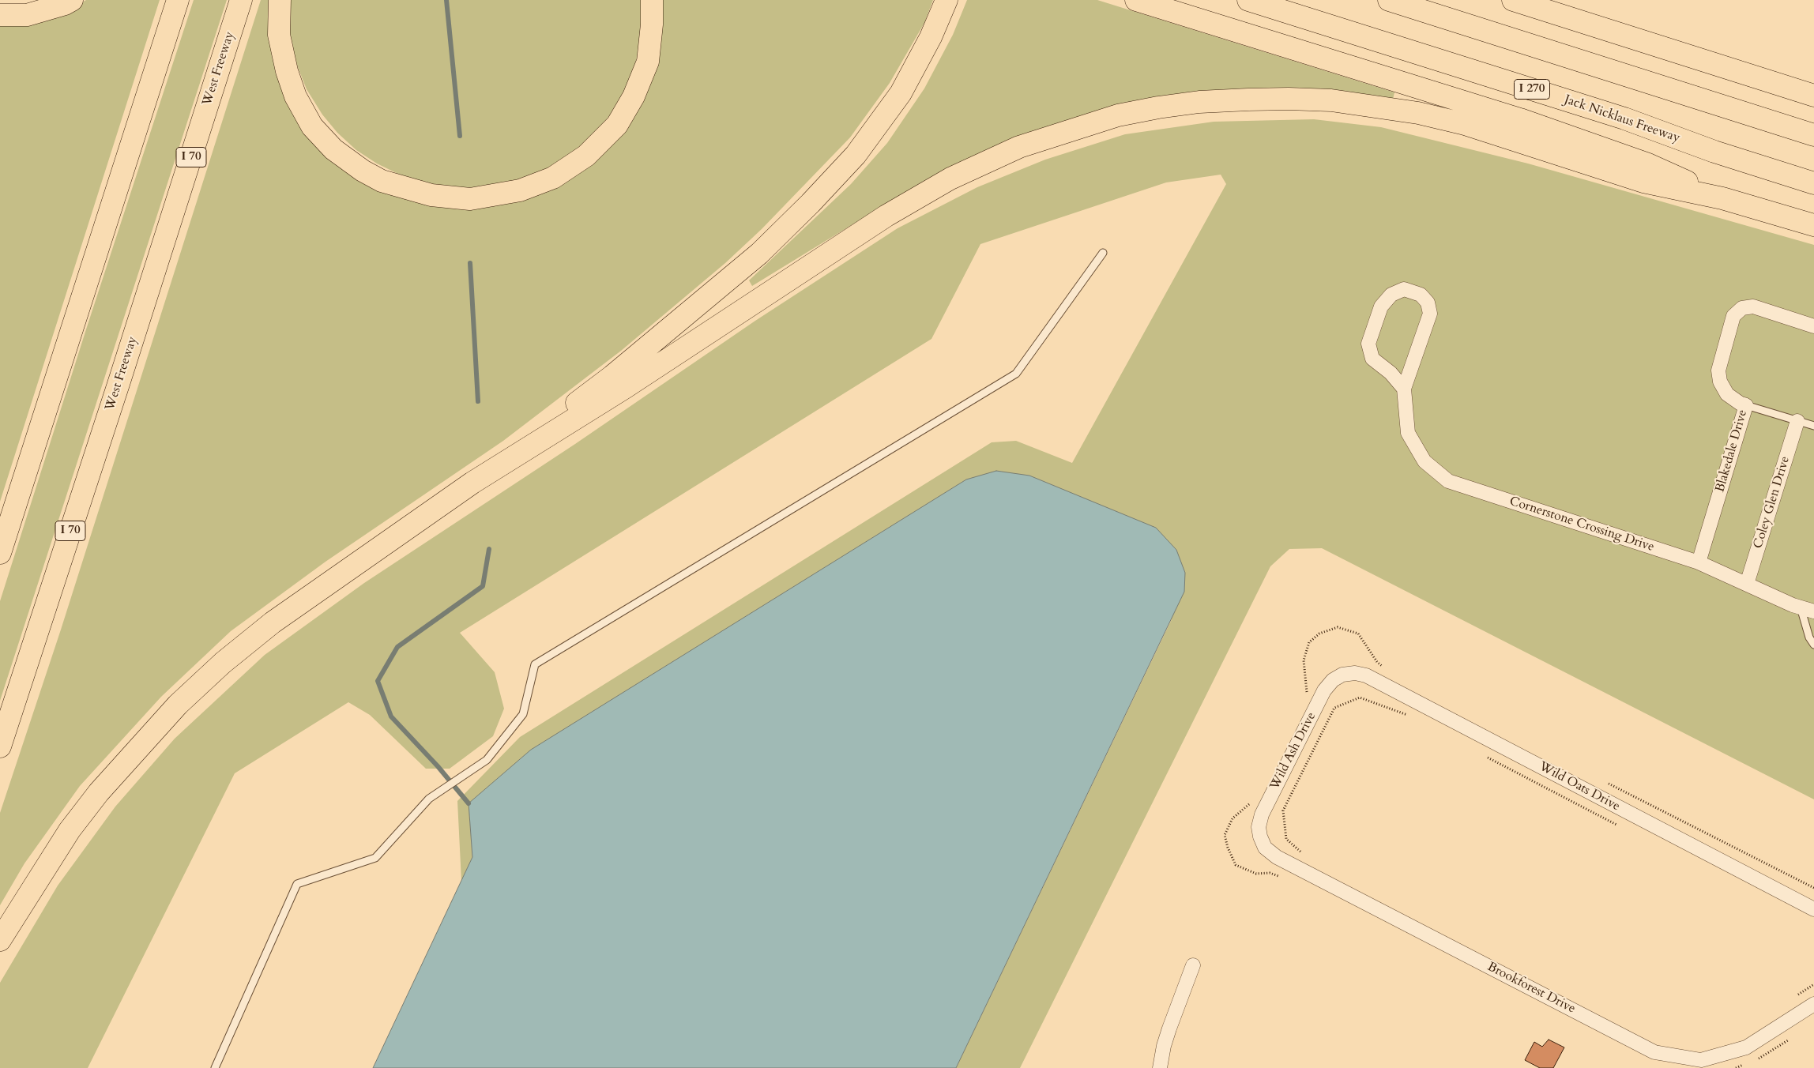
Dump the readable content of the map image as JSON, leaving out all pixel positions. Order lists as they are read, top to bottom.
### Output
{
  "streets": {
    "highway": [
      "West Freeway",
      "I 270",
      "Jack Nicklaus Freeway",
      "I 70"
    ],
    "street": [
      "Blakedale Drive",
      "Coley Glen Drive",
      "Cornerstone Crossing Drive",
      "Wild Ash Drive",
      "Wild Oats Drive",
      "Brookforest Drive"
    ]
  },
  "crossings": [
    ["Blakedale Drive", "Cornerstone Crossing Drive"],
    ["Coley Glen Drive", "Cornerstone Crossing Drive"],
    ["Wild Ash Drive", "Wild Oats Drive"],
    ["Wild Ash Drive", "Brookforest Drive"]
  ]
}
